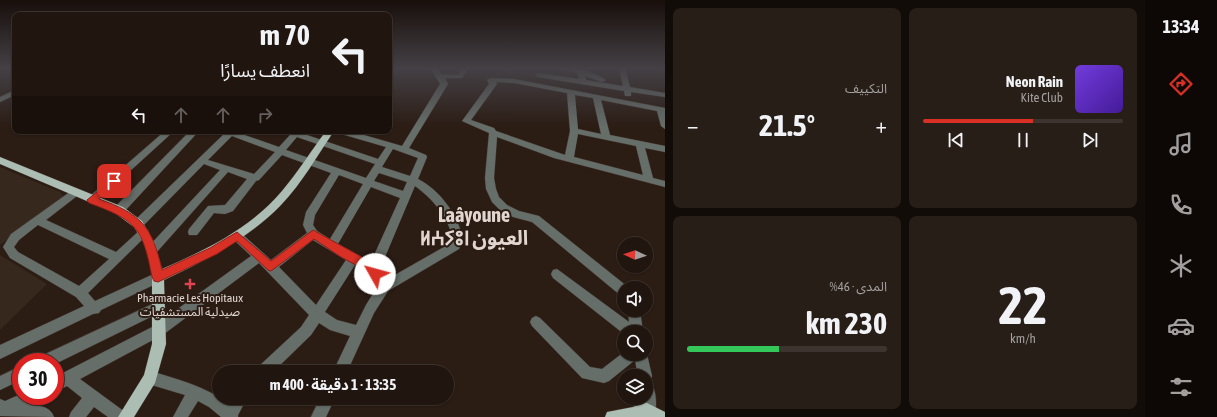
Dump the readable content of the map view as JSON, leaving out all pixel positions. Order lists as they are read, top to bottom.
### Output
{
  "districts": ["Laâyoune ⵍⵄⵢⵓⵏ العيون"],
  "places": {
    "health": ["Pharmacie Les Hopitaux صيدلية المستشفيات"]
  },
  "north": "left",
  "page": {
    "tabs": "13:34",
    "tile": [
      "التكييف",
      ["22", "km/h"],
      ["المدى · 46%", "230 km"]
    ],
    "turn": ["70 m", "انعطف يسارًا"],
    "song": ["Neon Rain", "Kite Club"],
    "heat": ["−", "21.5°", "+"],
    "limit": "30",
    "trip": "13:35 · 1 دقيقة · 400 m"
  }
}
